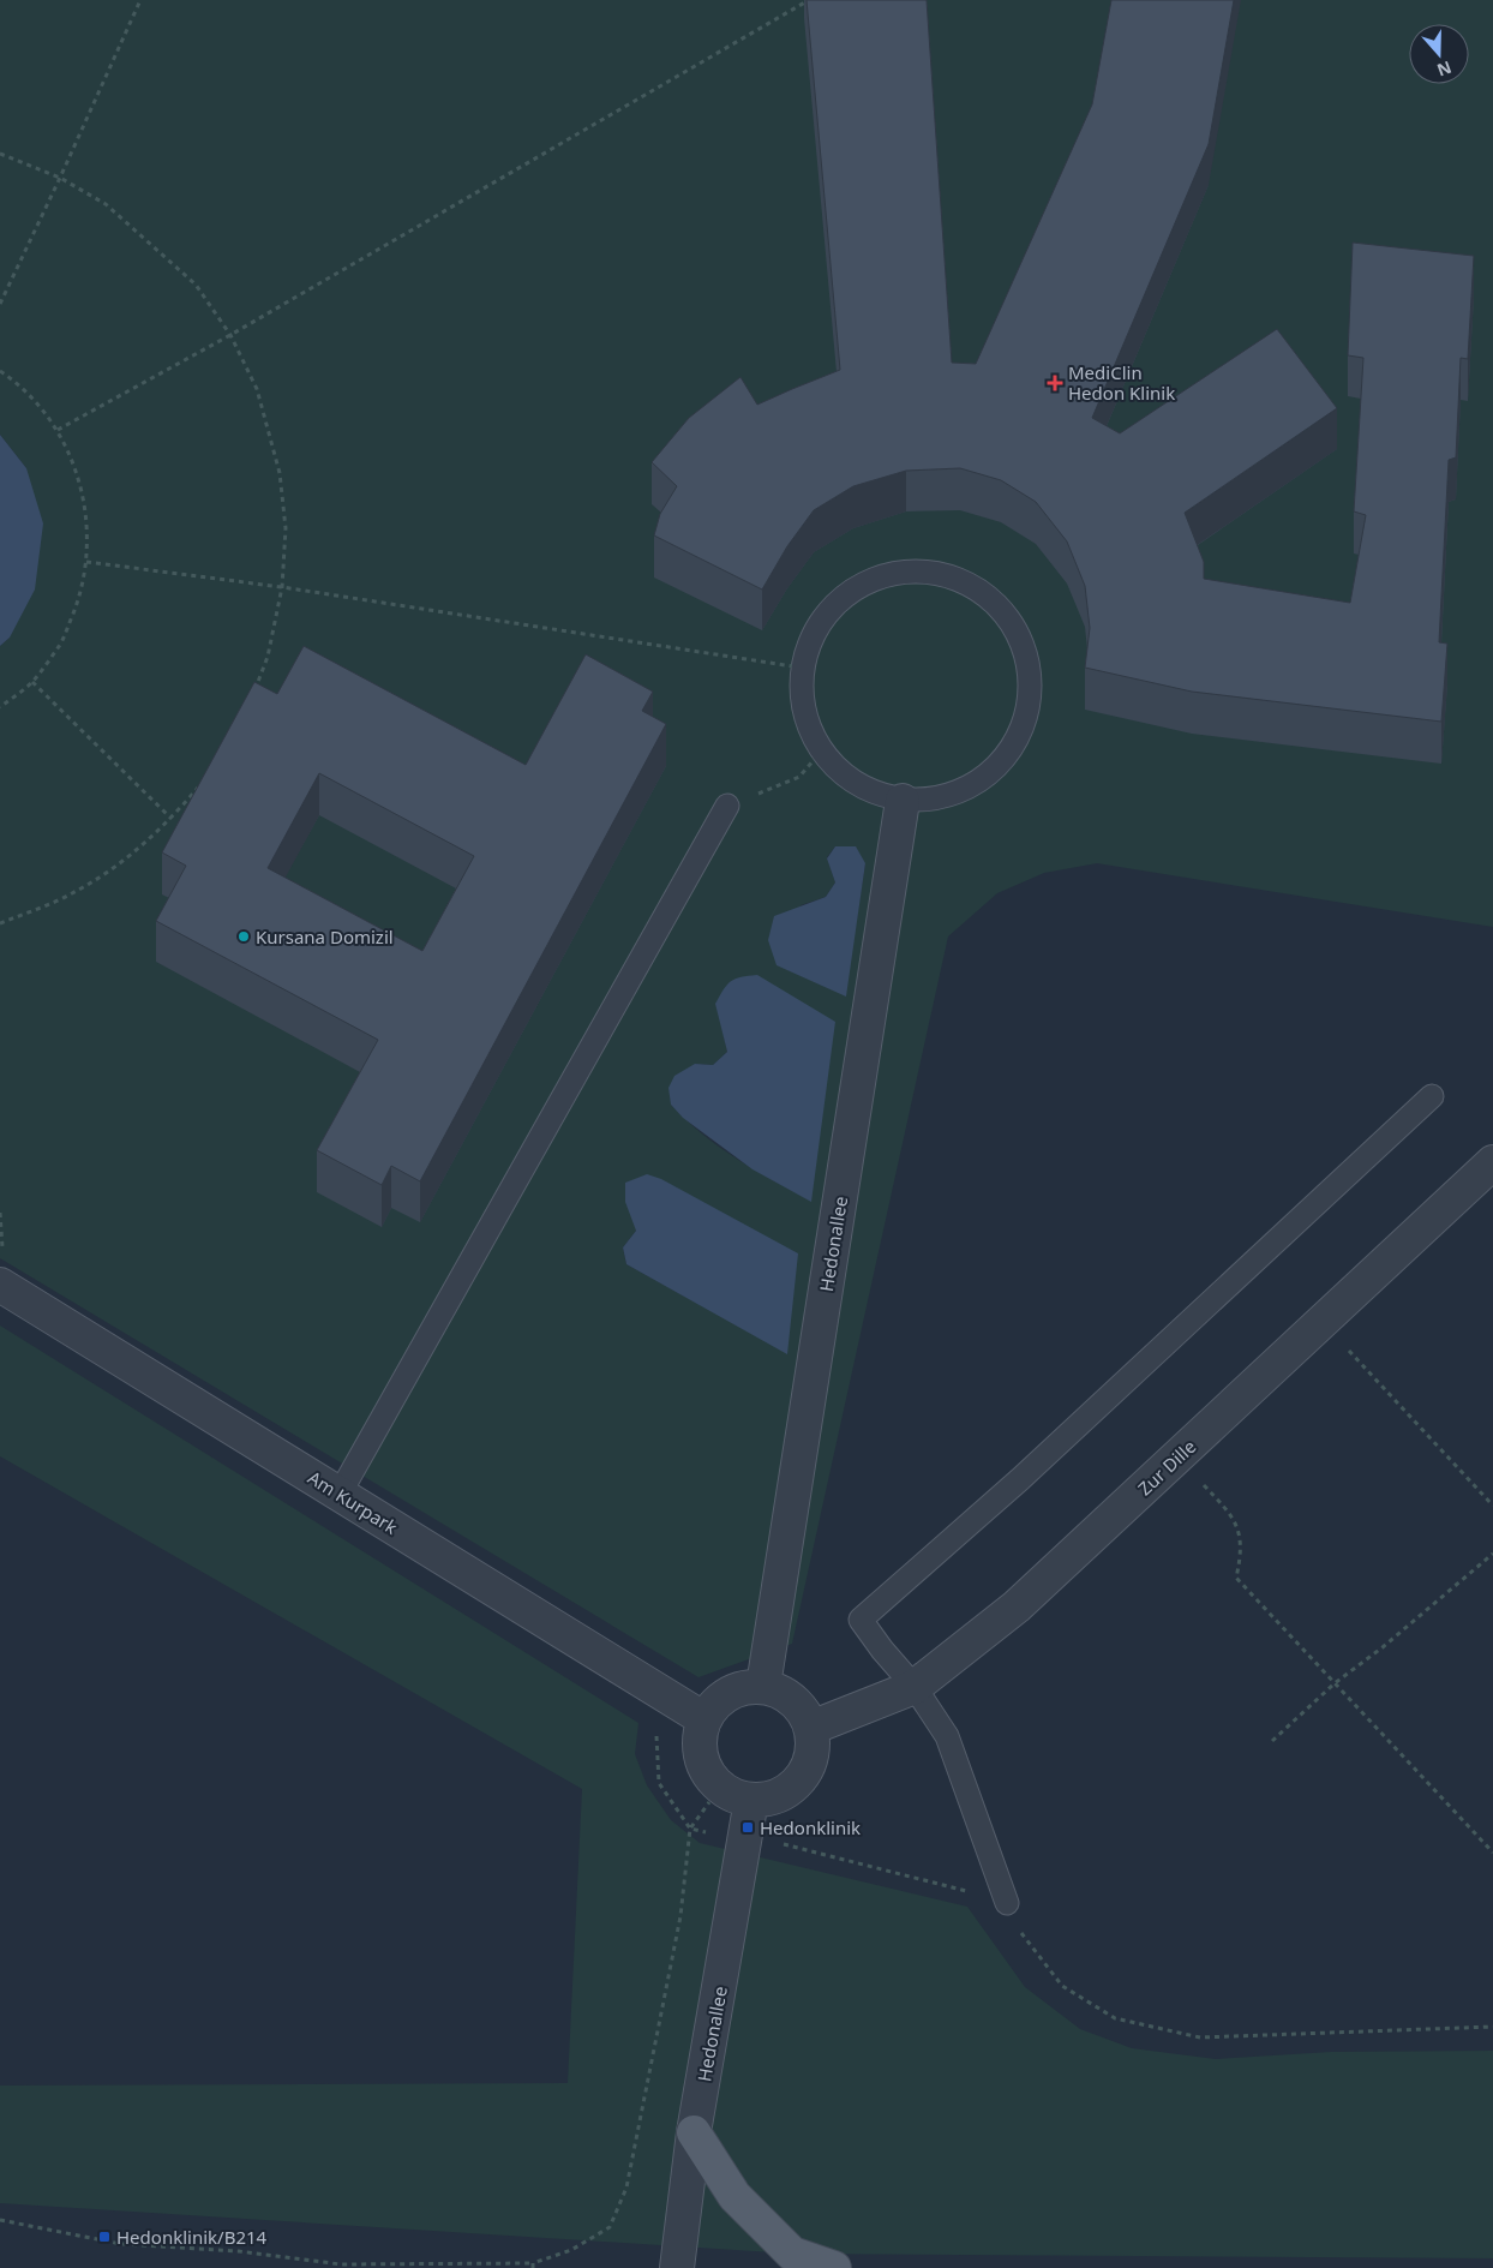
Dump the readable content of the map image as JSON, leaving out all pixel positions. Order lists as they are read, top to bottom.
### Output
{
  "streets": {
    "street": ["Hedonallee", "Zur Dille", "Am Kurpark"]
  },
  "crossings": [
    ["Hedonallee", "Zur Dille"],
    ["Hedonallee", "Am Kurpark"],
    ["Zur Dille", "Am Kurpark"]
  ],
  "places": {
    "health": ["MediClin Hedon Klinik"],
    "other": ["Kursana Domizil"],
    "transit": ["Hedonklinik", "Hedonklinik/B214"]
  },
  "north": "bottom"
}
